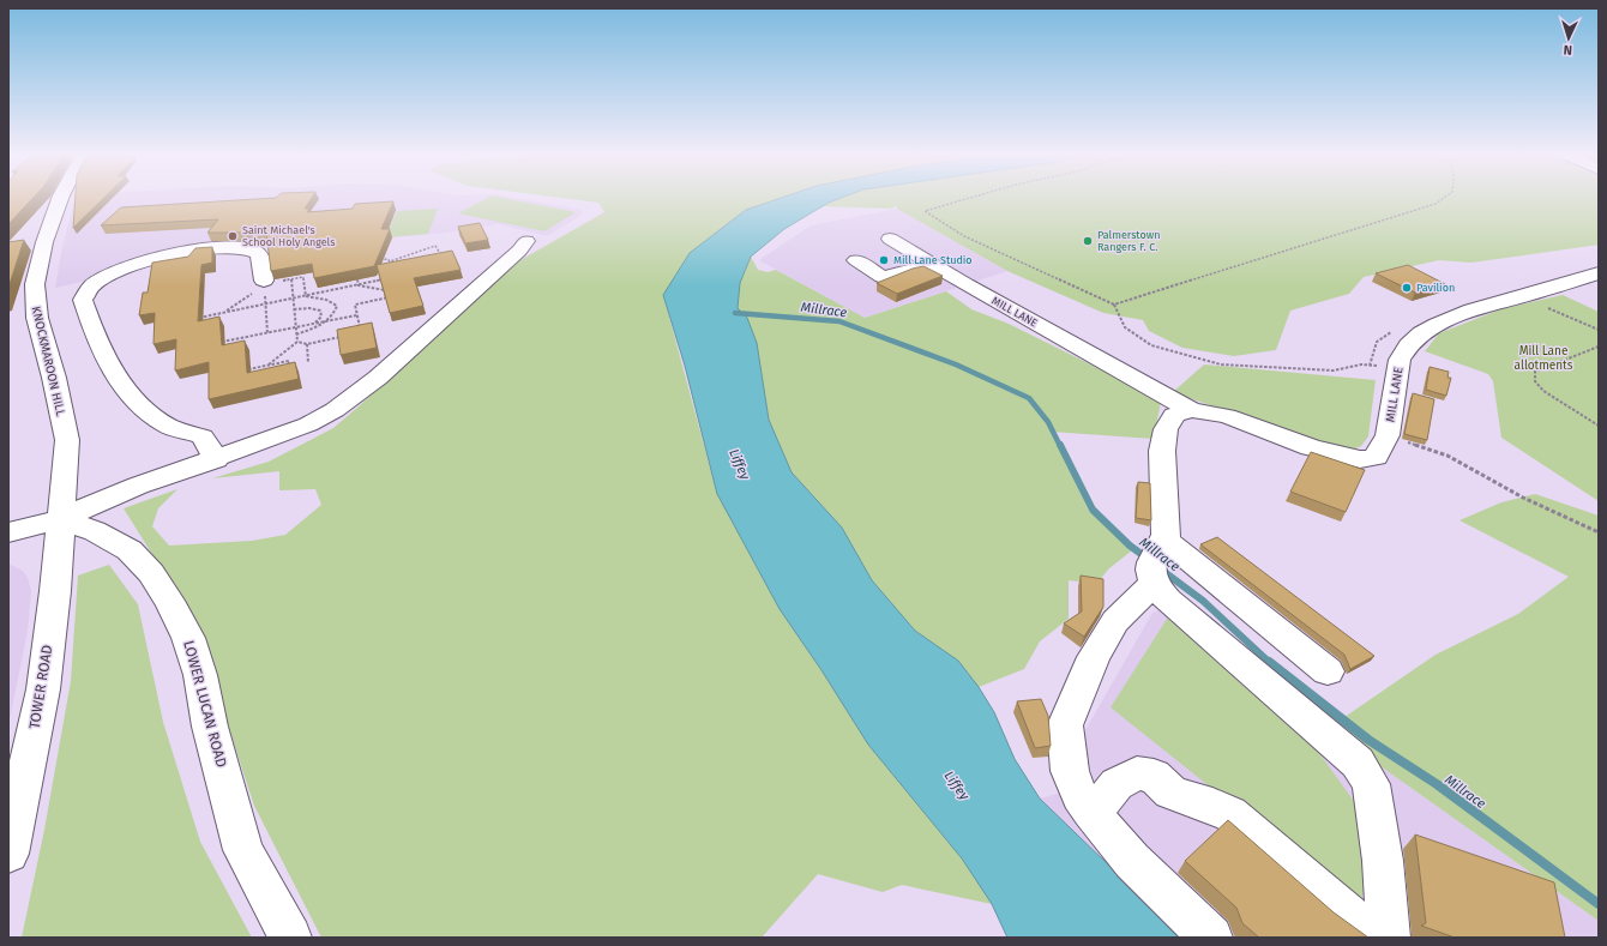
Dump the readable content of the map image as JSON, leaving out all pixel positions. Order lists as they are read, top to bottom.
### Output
{
  "streets": {
    "street": [
      "MILL LANE",
      "KNOCKMAROON HILL",
      "TOWER ROAD",
      "LOWER LUCAN ROAD"
    ]
  },
  "crossings": [
    ["KNOCKMAROON HILL", "TOWER ROAD"],
    ["KNOCKMAROON HILL", "LOWER LUCAN ROAD"],
    ["TOWER ROAD", "LOWER LUCAN ROAD"]
  ],
  "water": ["Millrace", "Liffey"],
  "parks": ["Mill Lane allotments"],
  "places": [
    "Saint Michael's School Holy Angels",
    "Palmerstown Rangers F. C.",
    "Mill Lane Studio",
    "Pavilion"
  ],
  "north": "bottom"
}
